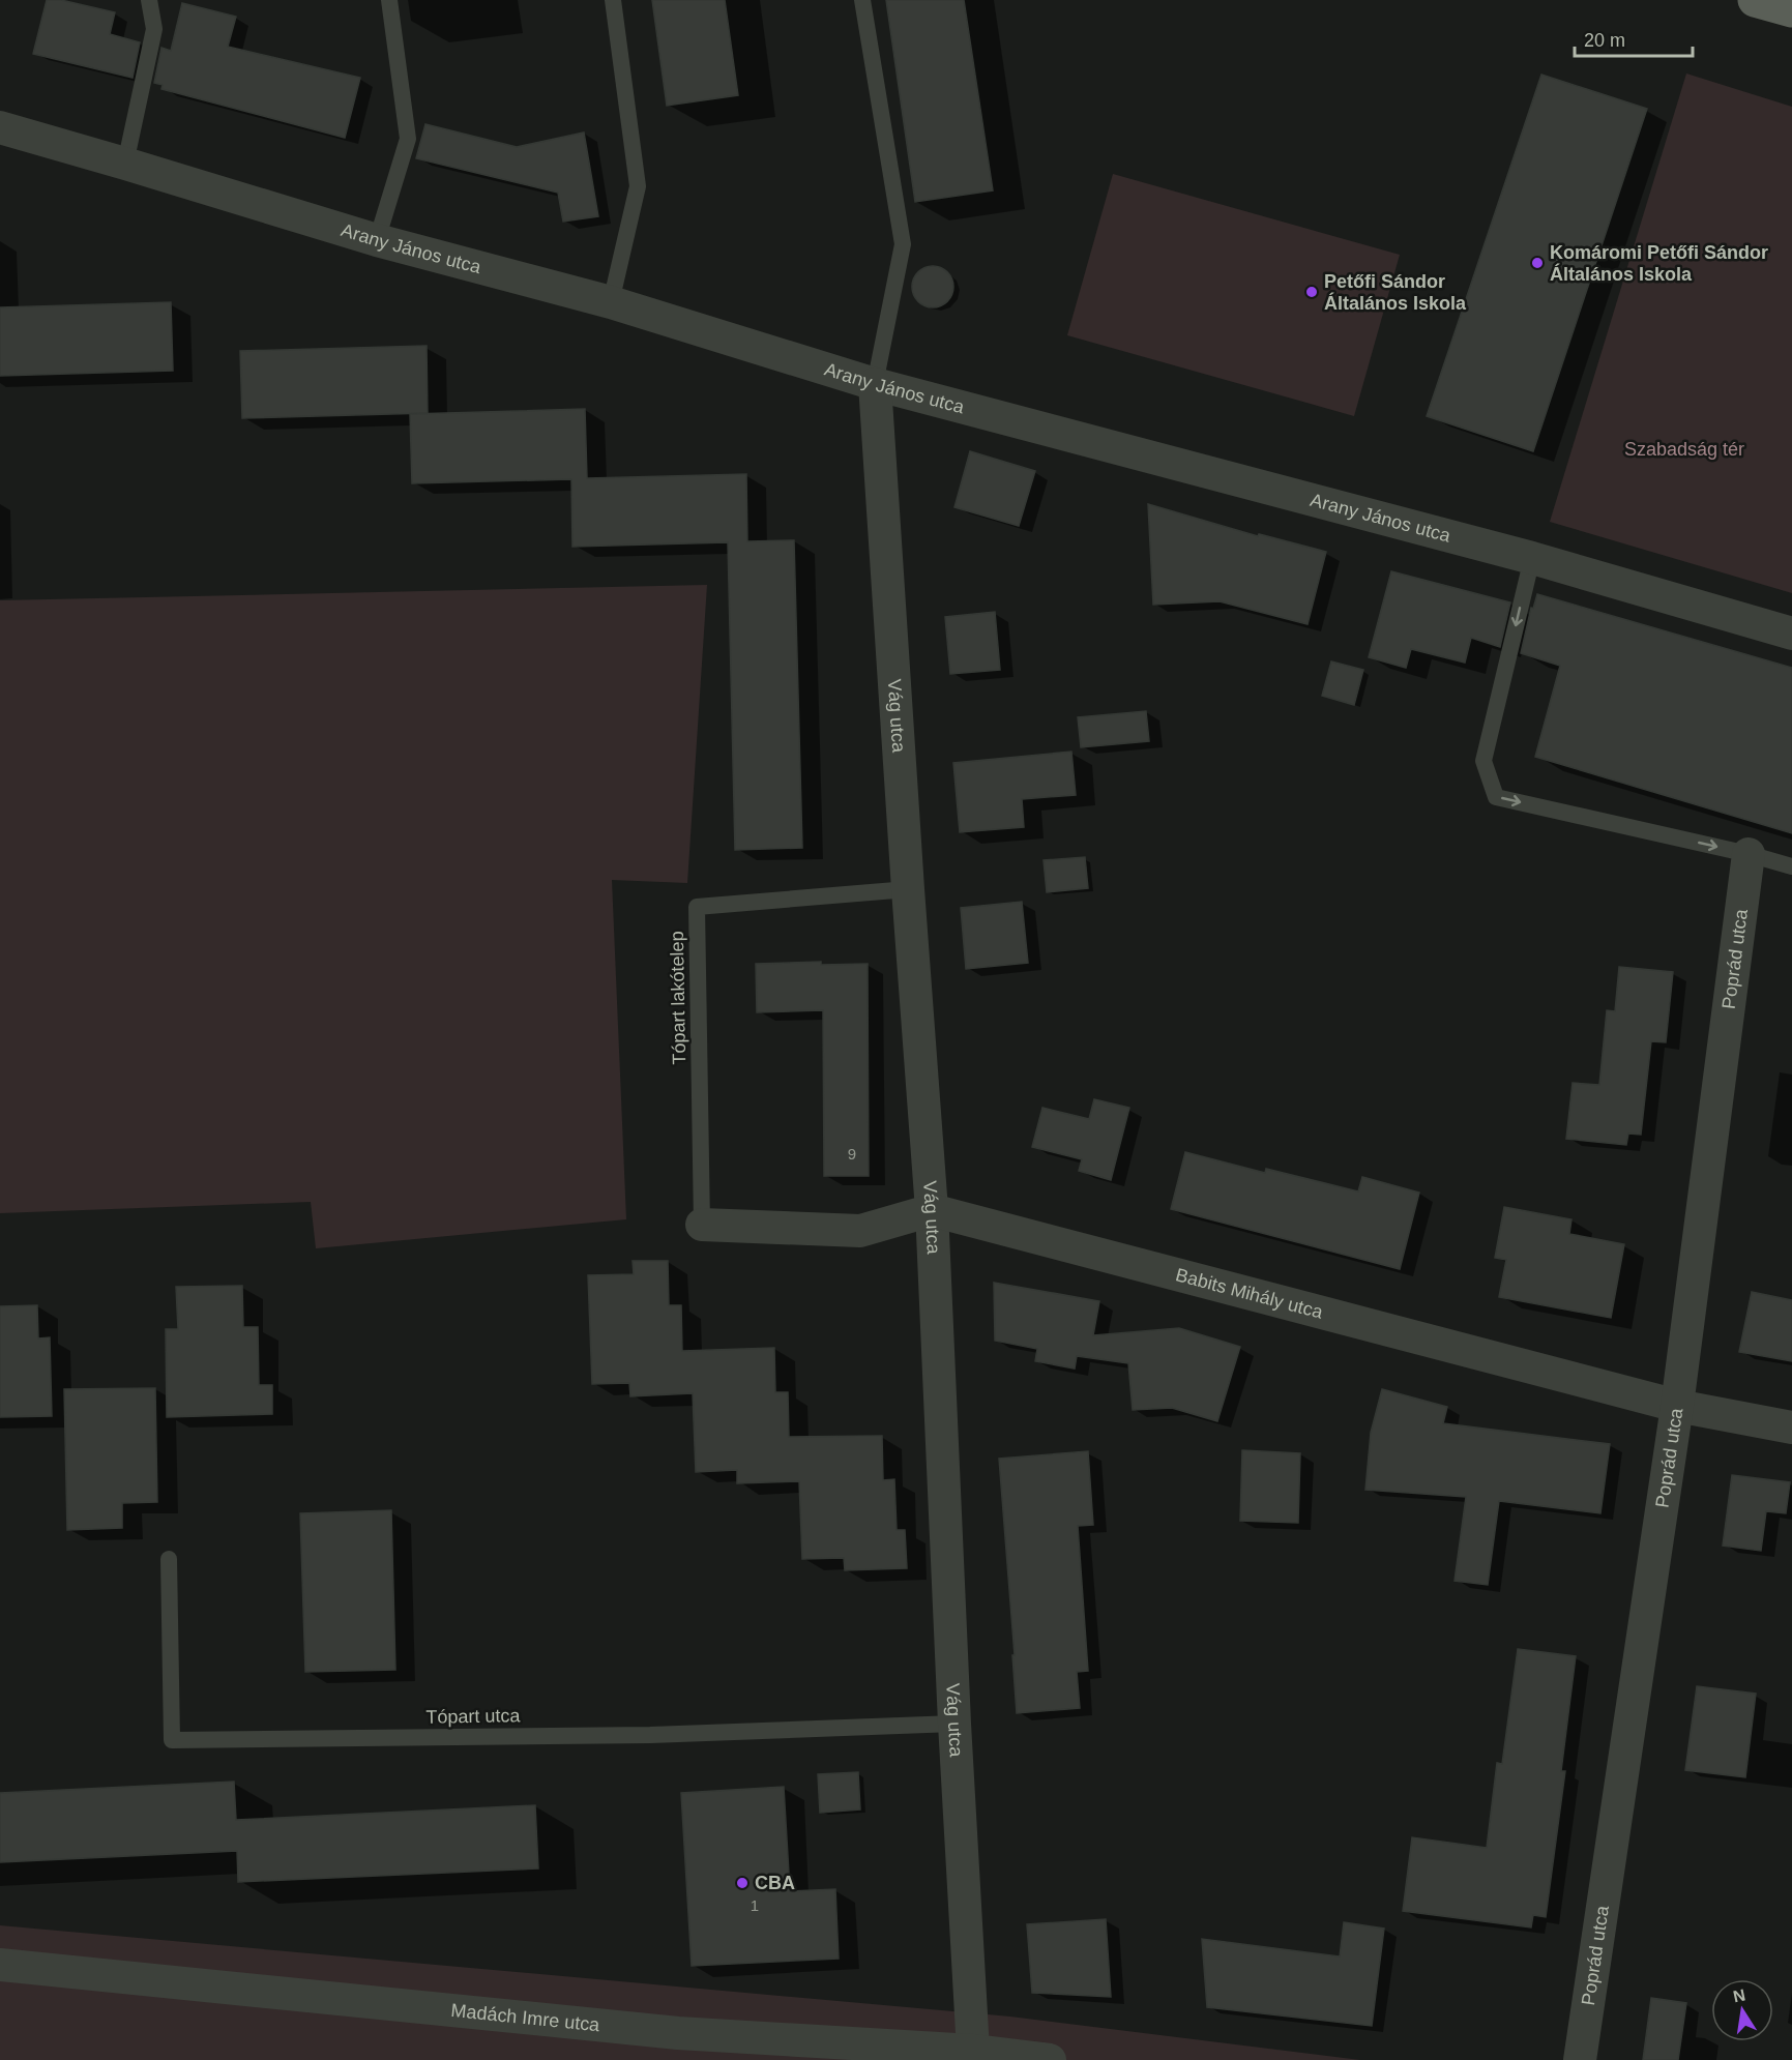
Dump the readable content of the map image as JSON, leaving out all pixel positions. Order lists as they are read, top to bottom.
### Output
{
  "streets": {
    "street": [
      "Arany János utca",
      "Vág utca",
      "Poprád utca",
      "Babits Mihály utca",
      "Madách Imre utca"
    ],
    "lane": ["Tópart lakótelep", "Tópart utca"]
  },
  "crossings": [
    ["Arany János utca", "Vág utca"],
    ["Vág utca", "Tópart lakótelep"],
    ["Vág utca", "Babits Mihály utca"],
    ["Vág utca", "Tópart utca"],
    ["Vág utca", "Madách Imre utca"],
    ["Poprád utca", "Babits Mihály utca"]
  ],
  "parks": ["Szabadság tér"],
  "places": ["Komáromi Petőfi Sándor Általános Iskola", "Petőfi Sándor Általános Iskola", "CBA"],
  "house_numbers": ["9", "1"],
  "scale_bar": "20 m",
  "north": "top"
}
